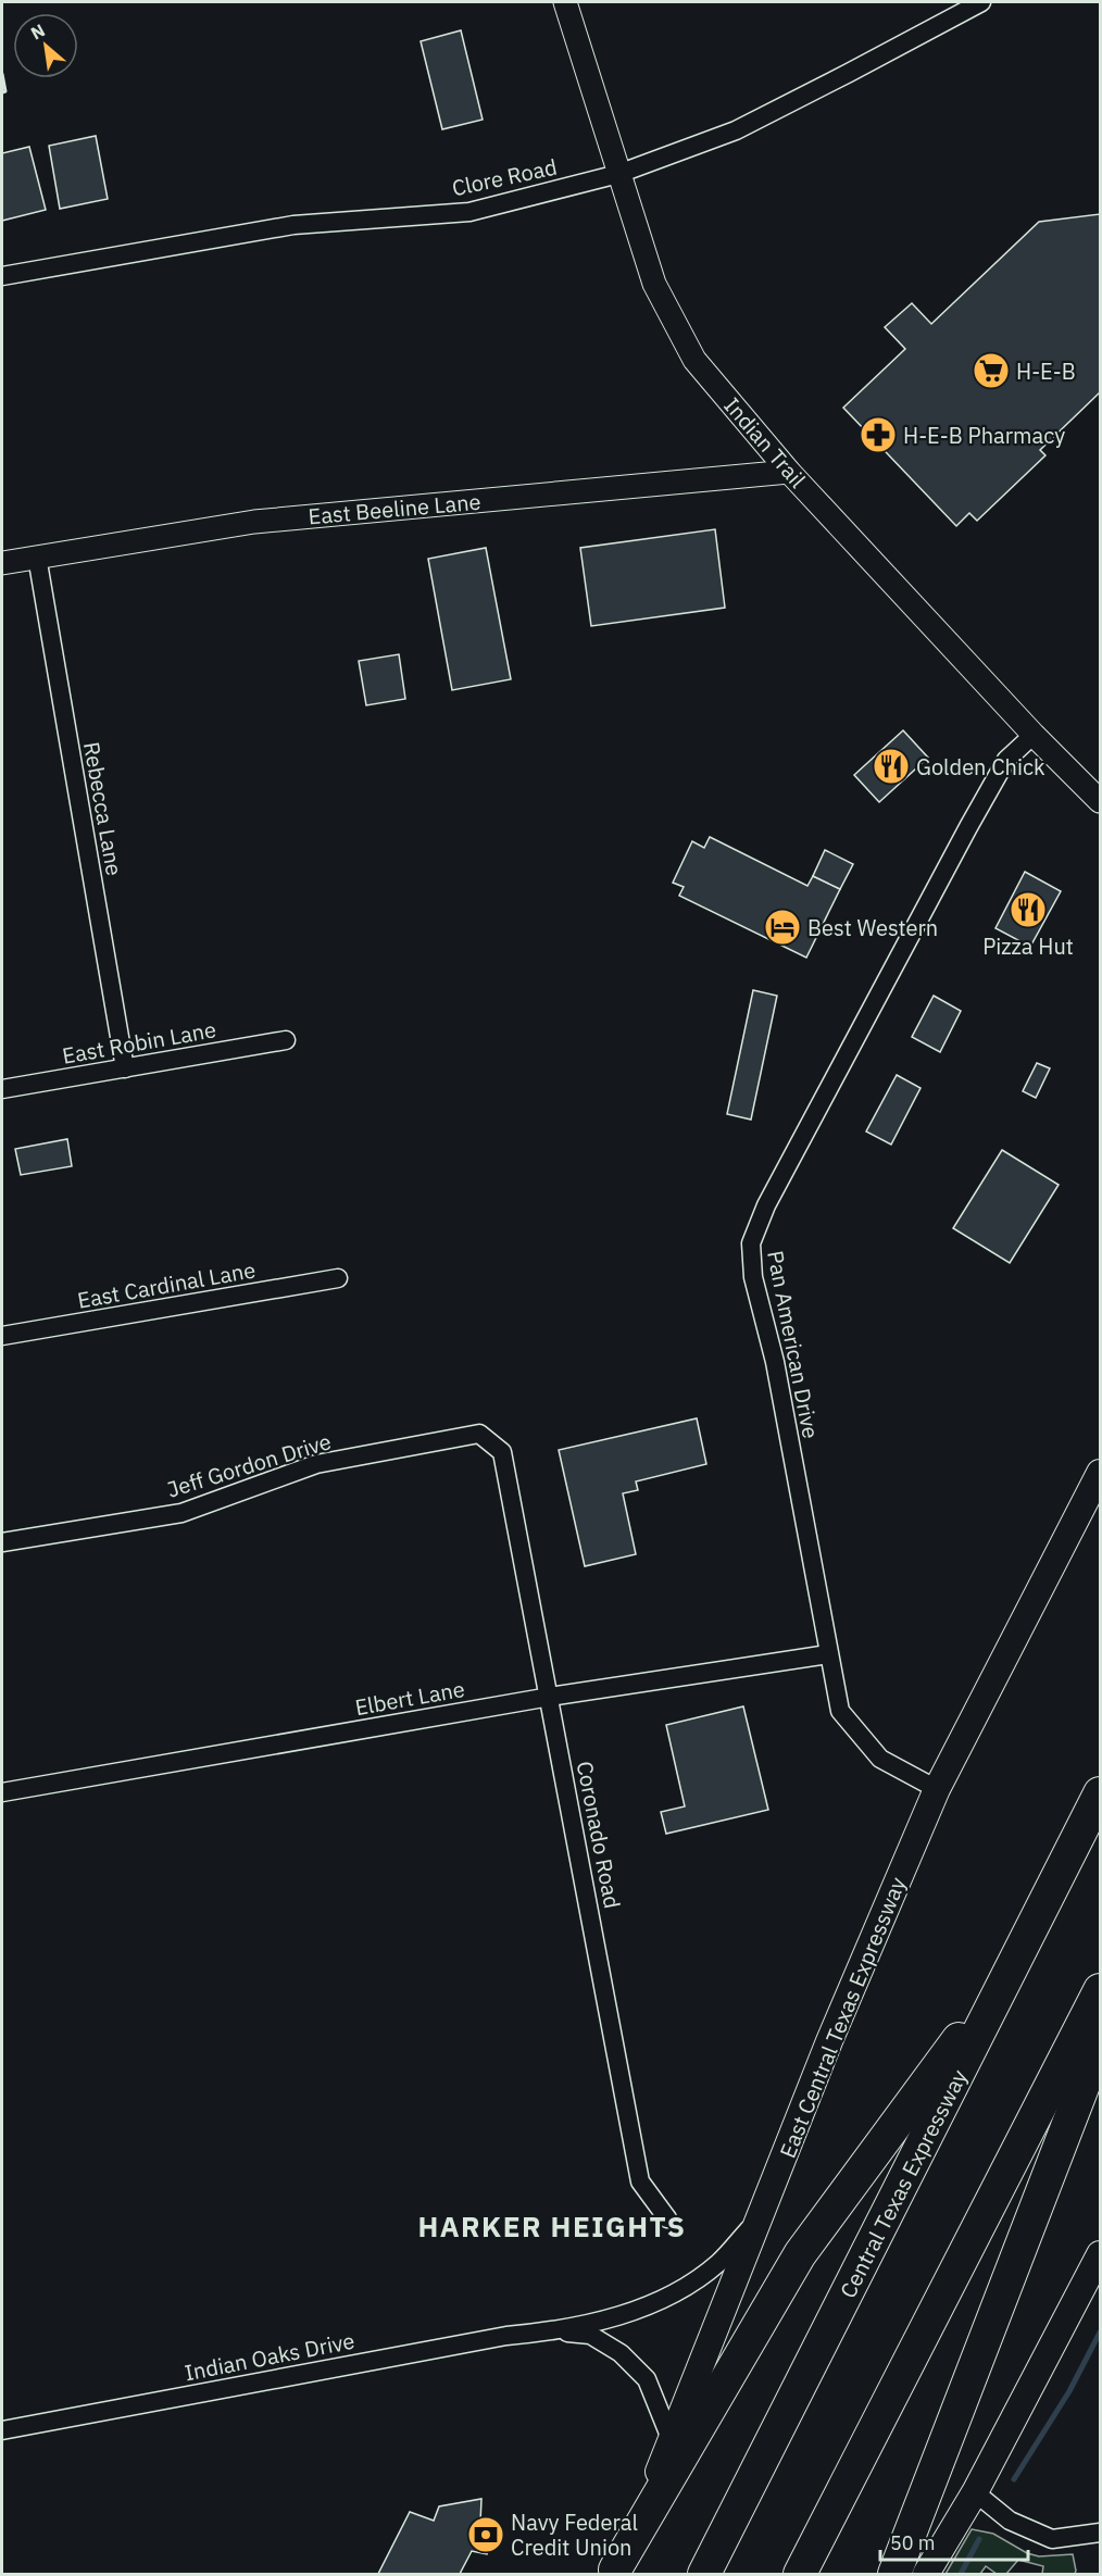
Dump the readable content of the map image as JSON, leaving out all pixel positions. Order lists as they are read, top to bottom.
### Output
{
  "streets": {
    "highway": ["Central Texas Expressway"],
    "main road": ["East Central Texas Expressway"],
    "street": [
      "Clore Road",
      "Indian Trail",
      "East Beeline Lane",
      "Rebecca Lane",
      "East Robin Lane",
      "East Cardinal Lane",
      "Pan American Drive",
      "Jeff Gordon Drive",
      "Elbert Lane",
      "Coronado Road",
      "Indian Oaks Drive"
    ]
  },
  "crossings": [
    ["Clore Road", "Indian Trail"],
    ["Indian Trail", "East Beeline Lane"],
    ["Indian Trail", "Pan American Drive"],
    ["East Beeline Lane", "Rebecca Lane"],
    ["Rebecca Lane", "East Robin Lane"],
    ["Pan American Drive", "Elbert Lane"],
    ["Pan American Drive", "East Central Texas Expressway"],
    ["Jeff Gordon Drive", "Coronado Road"],
    ["Elbert Lane", "Coronado Road"]
  ],
  "districts": ["HARKER HEIGHTS"],
  "places": {
    "supermarket": ["H-E-B"],
    "pharmacy": ["H-E-B Pharmacy"],
    "restaurant": ["Golden Chick", "Pizza Hut"],
    "hotel": ["Best Western"],
    "bank": ["Navy Federal Credit Union"]
  },
  "scale_bar": "50 m",
  "north": "top left"
}
